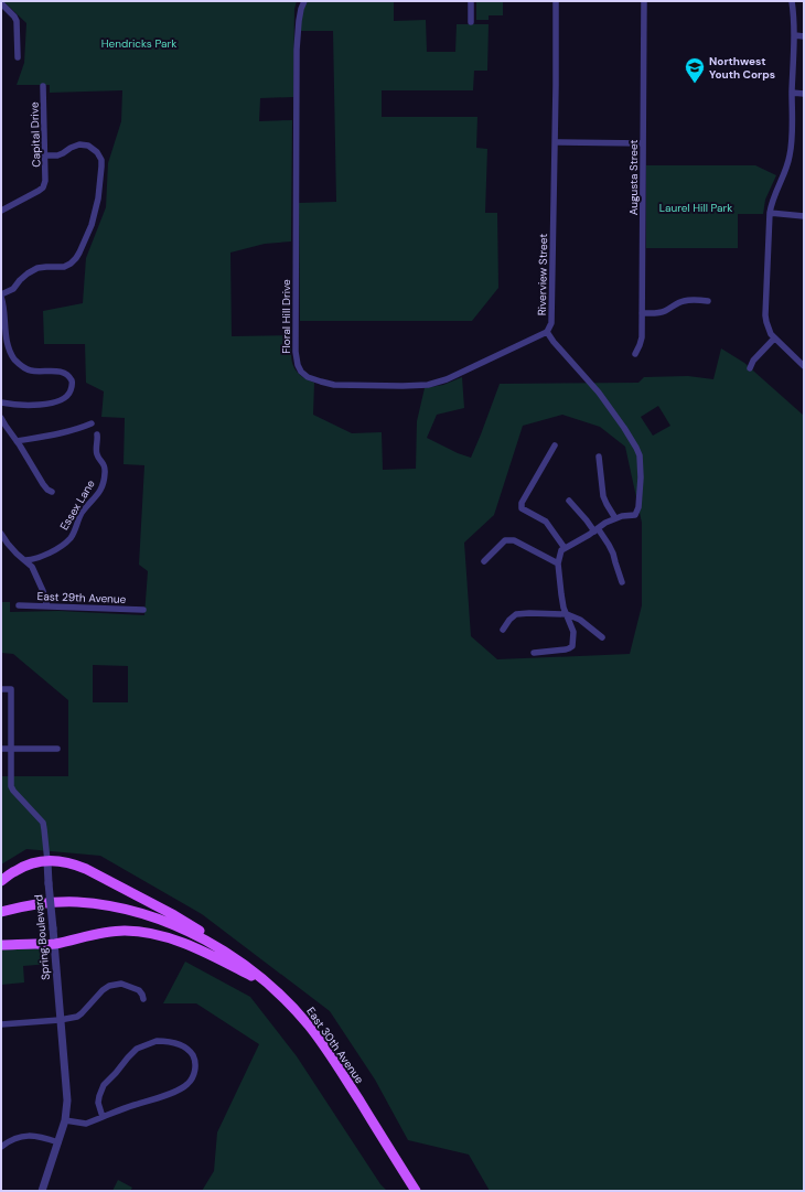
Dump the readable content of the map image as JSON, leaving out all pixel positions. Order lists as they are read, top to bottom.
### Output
{
  "streets": {
    "main road": ["East 30th Avenue"],
    "street": [
      "Capital Drive",
      "Augusta Street",
      "Riverview Street",
      "Floral Hill Drive",
      "Essex Lane",
      "East 29th Avenue",
      "Spring Boulevard"
    ]
  },
  "crossings": [
    ["Riverview Street", "Floral Hill Drive"]
  ],
  "parks": ["Hendricks Park", "Laurel Hill Park"],
  "places": {
    "school or university": ["Northwest Youth Corps"]
  }
}
